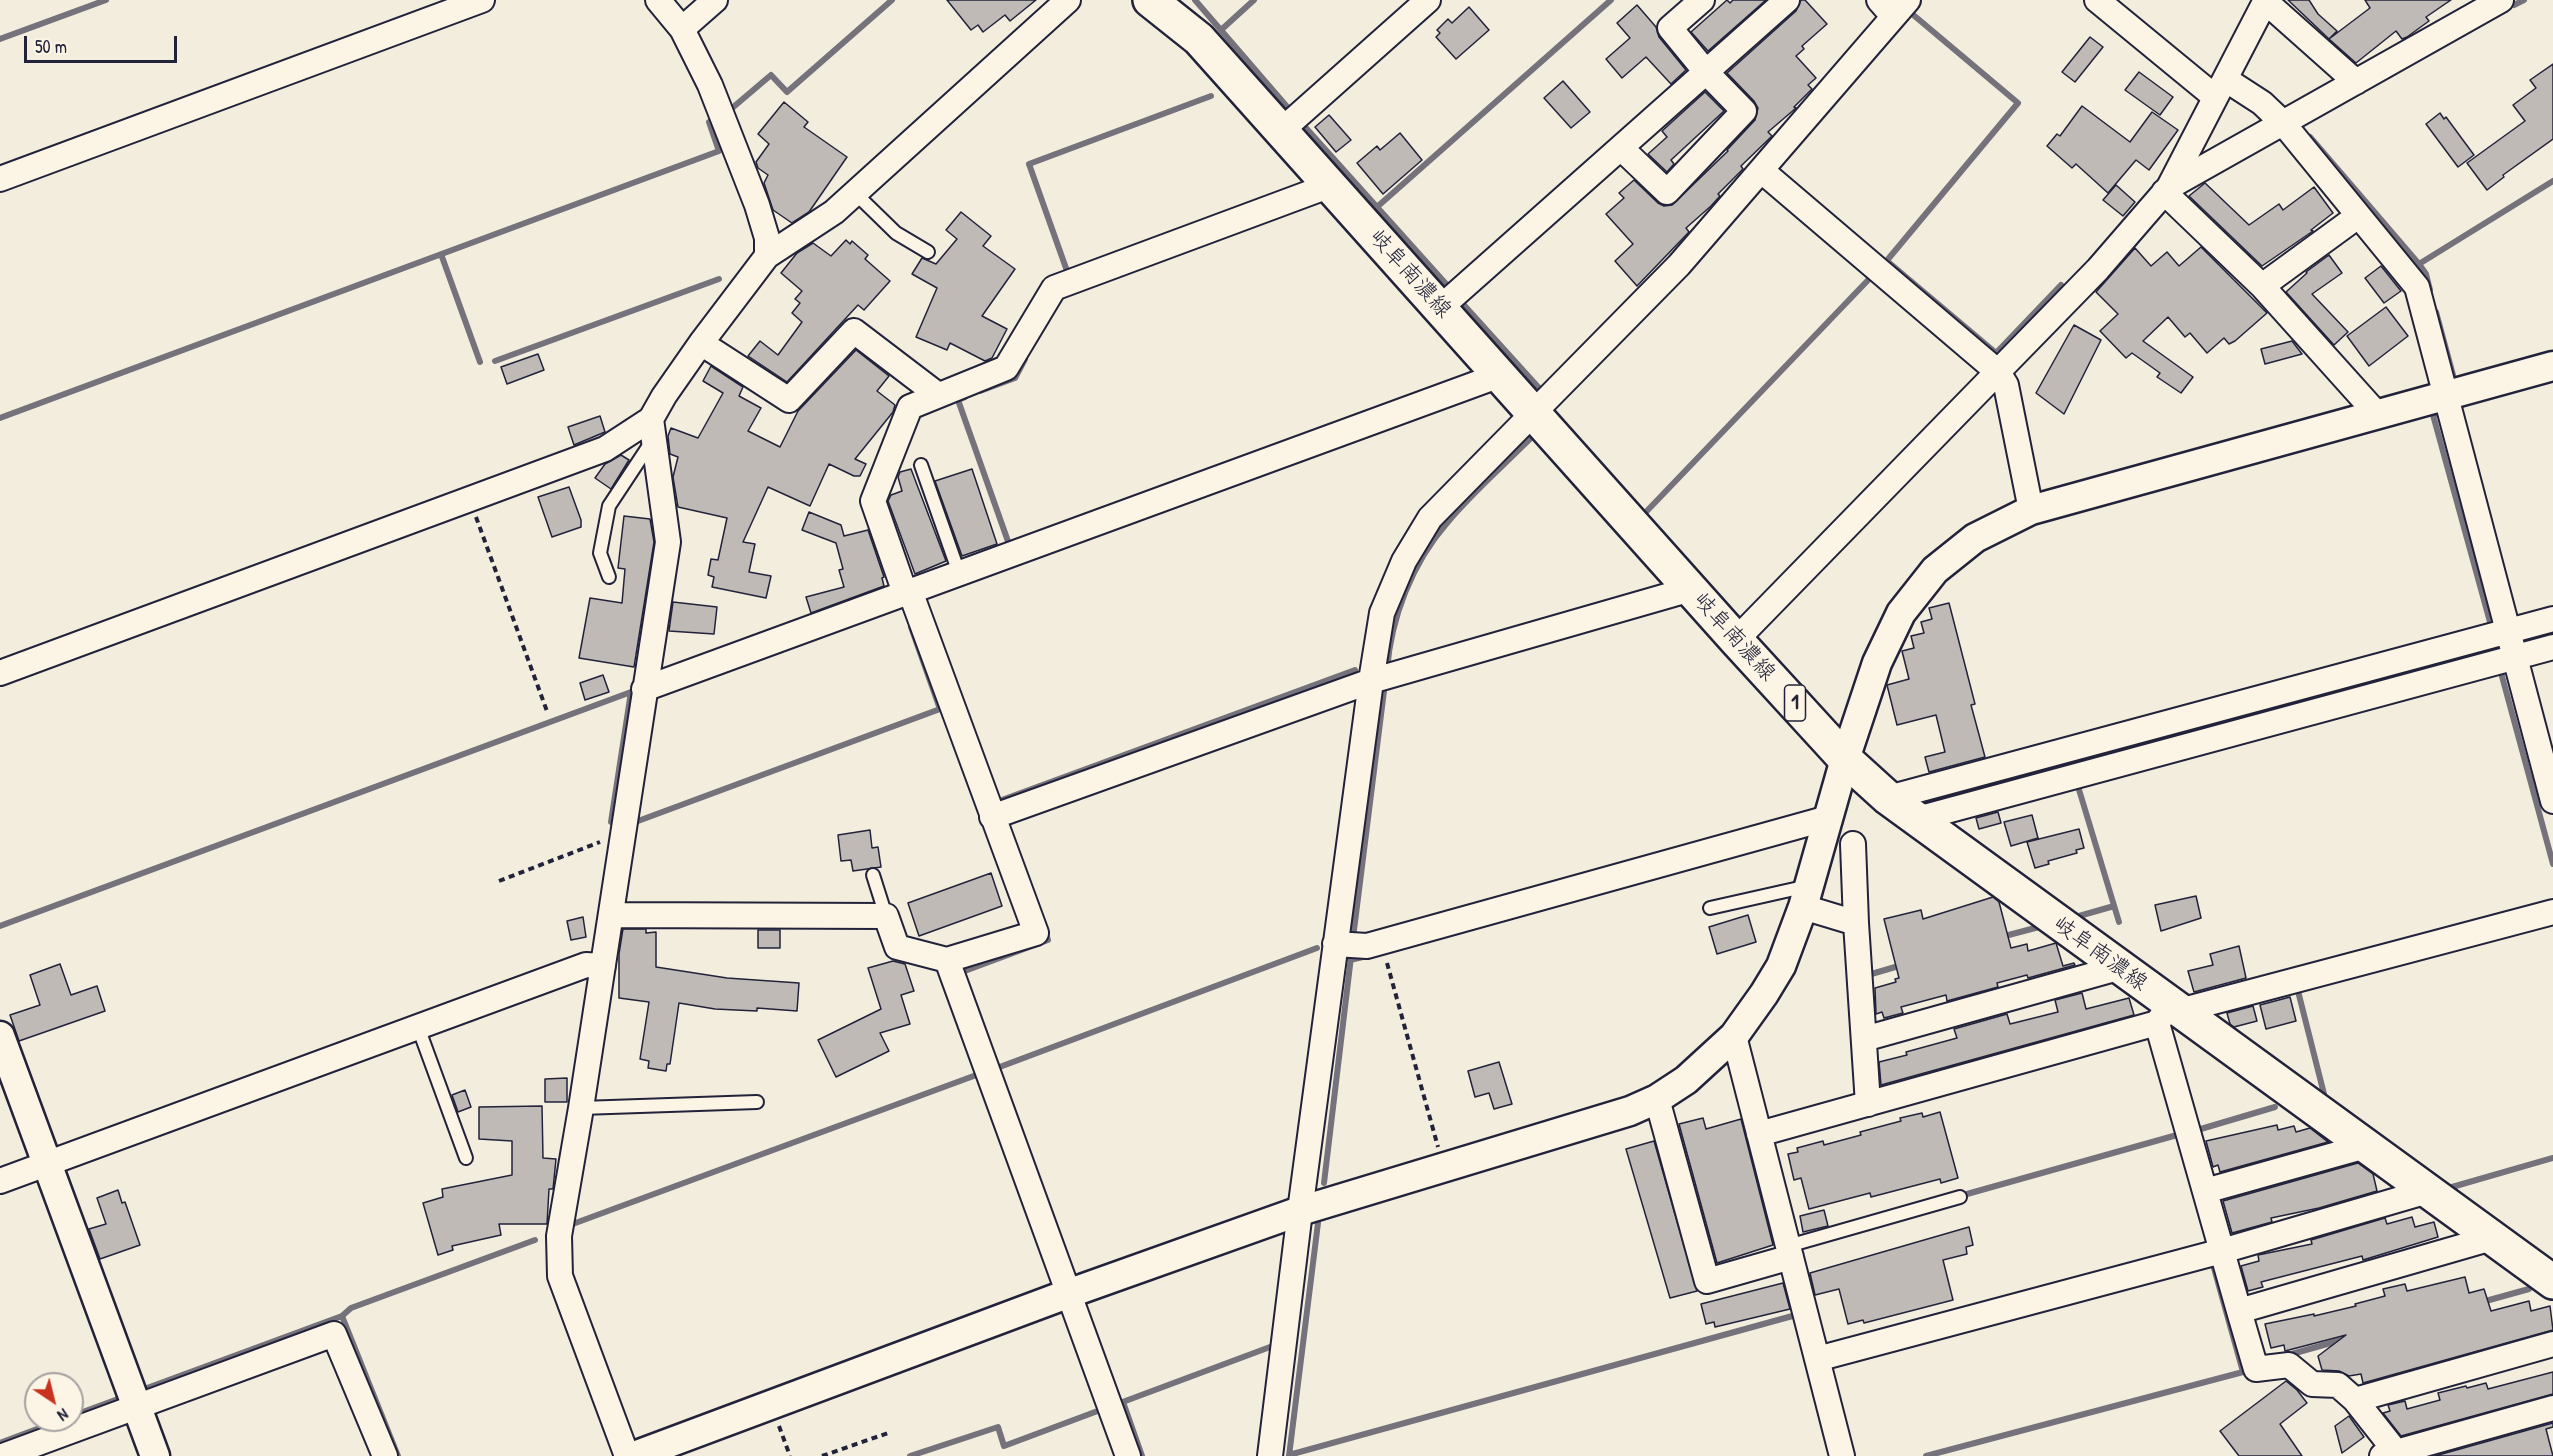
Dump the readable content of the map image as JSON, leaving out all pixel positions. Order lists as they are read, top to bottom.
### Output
{
  "streets": {
    "main road": ["岐阜南濃線", "1"]
  },
  "scale_bar": "50 m",
  "north": "bottom right"
}
